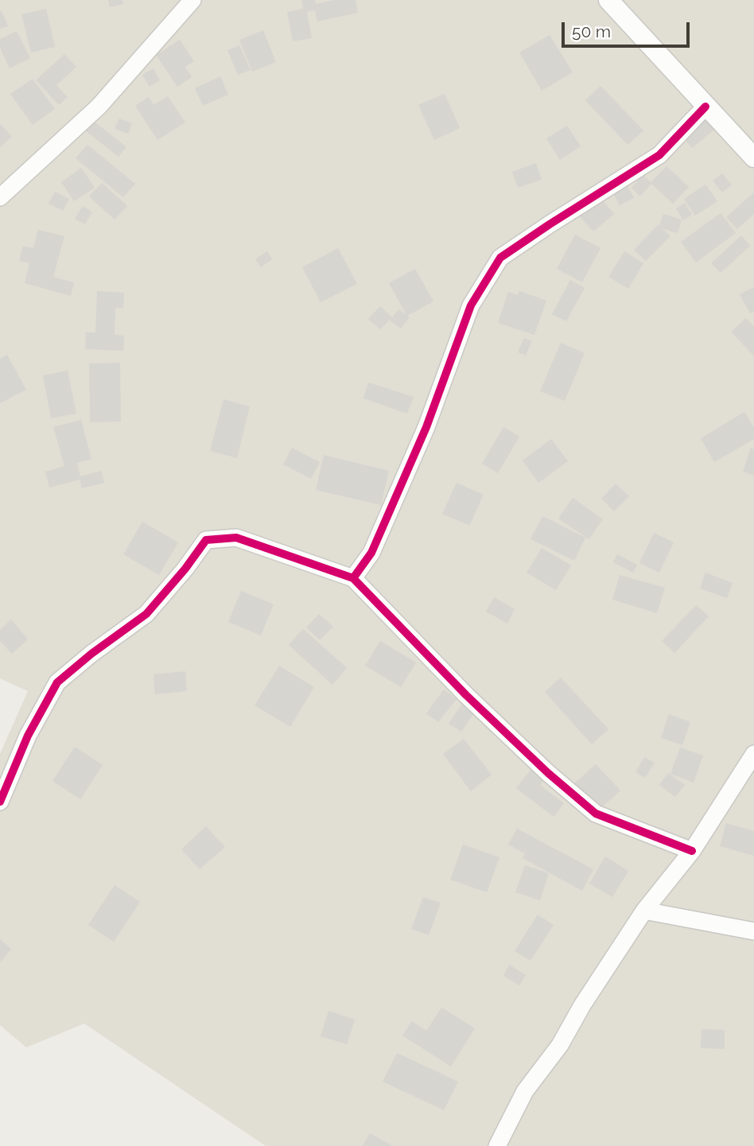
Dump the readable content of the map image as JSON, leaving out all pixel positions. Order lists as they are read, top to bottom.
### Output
{
  "scale_bar": "50 m"
}
